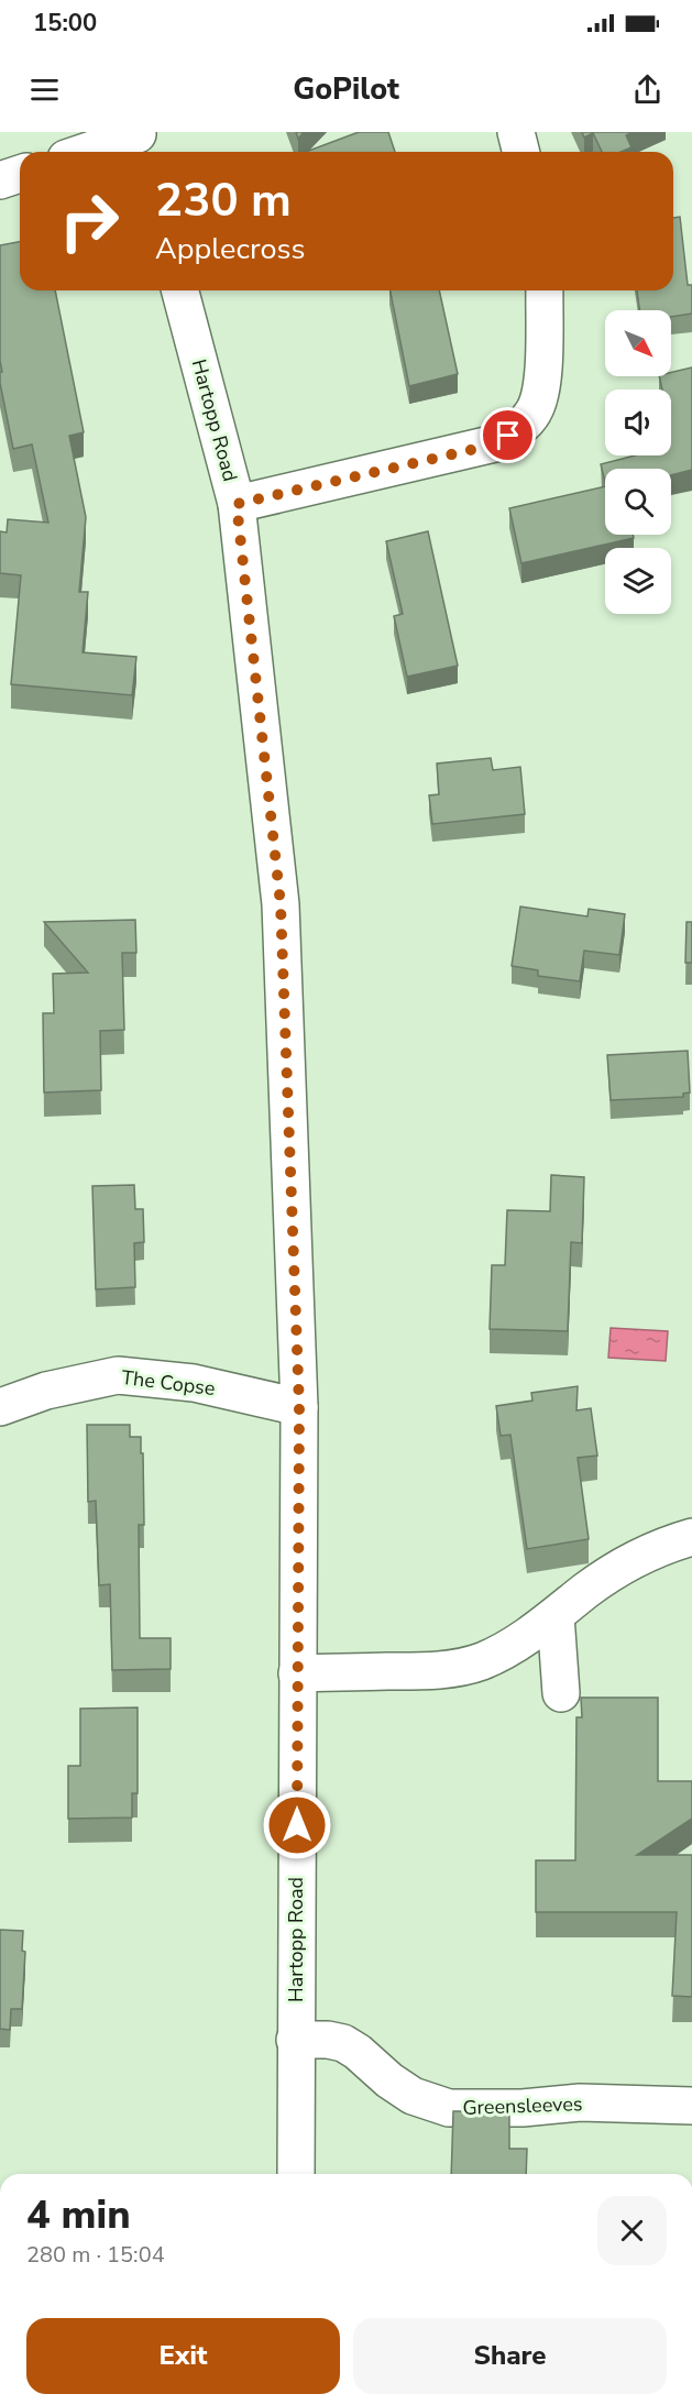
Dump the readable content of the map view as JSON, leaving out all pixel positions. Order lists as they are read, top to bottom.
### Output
{
  "streets": {
    "street": ["Hartopp Road", "The Copse", "Greensleeves"]
  },
  "crossings": [
    ["Hartopp Road", "The Copse"],
    ["Hartopp Road", "Greensleeves"]
  ],
  "north": "bottom right",
  "page": {
    "status": "15:00",
    "header": "GoPilot",
    "turn": ["230 m", "Applecross"],
    "heading": ["4 min", "280 m · 15:04"],
    "buttons": ["Exit", "Share"]
  }
}
